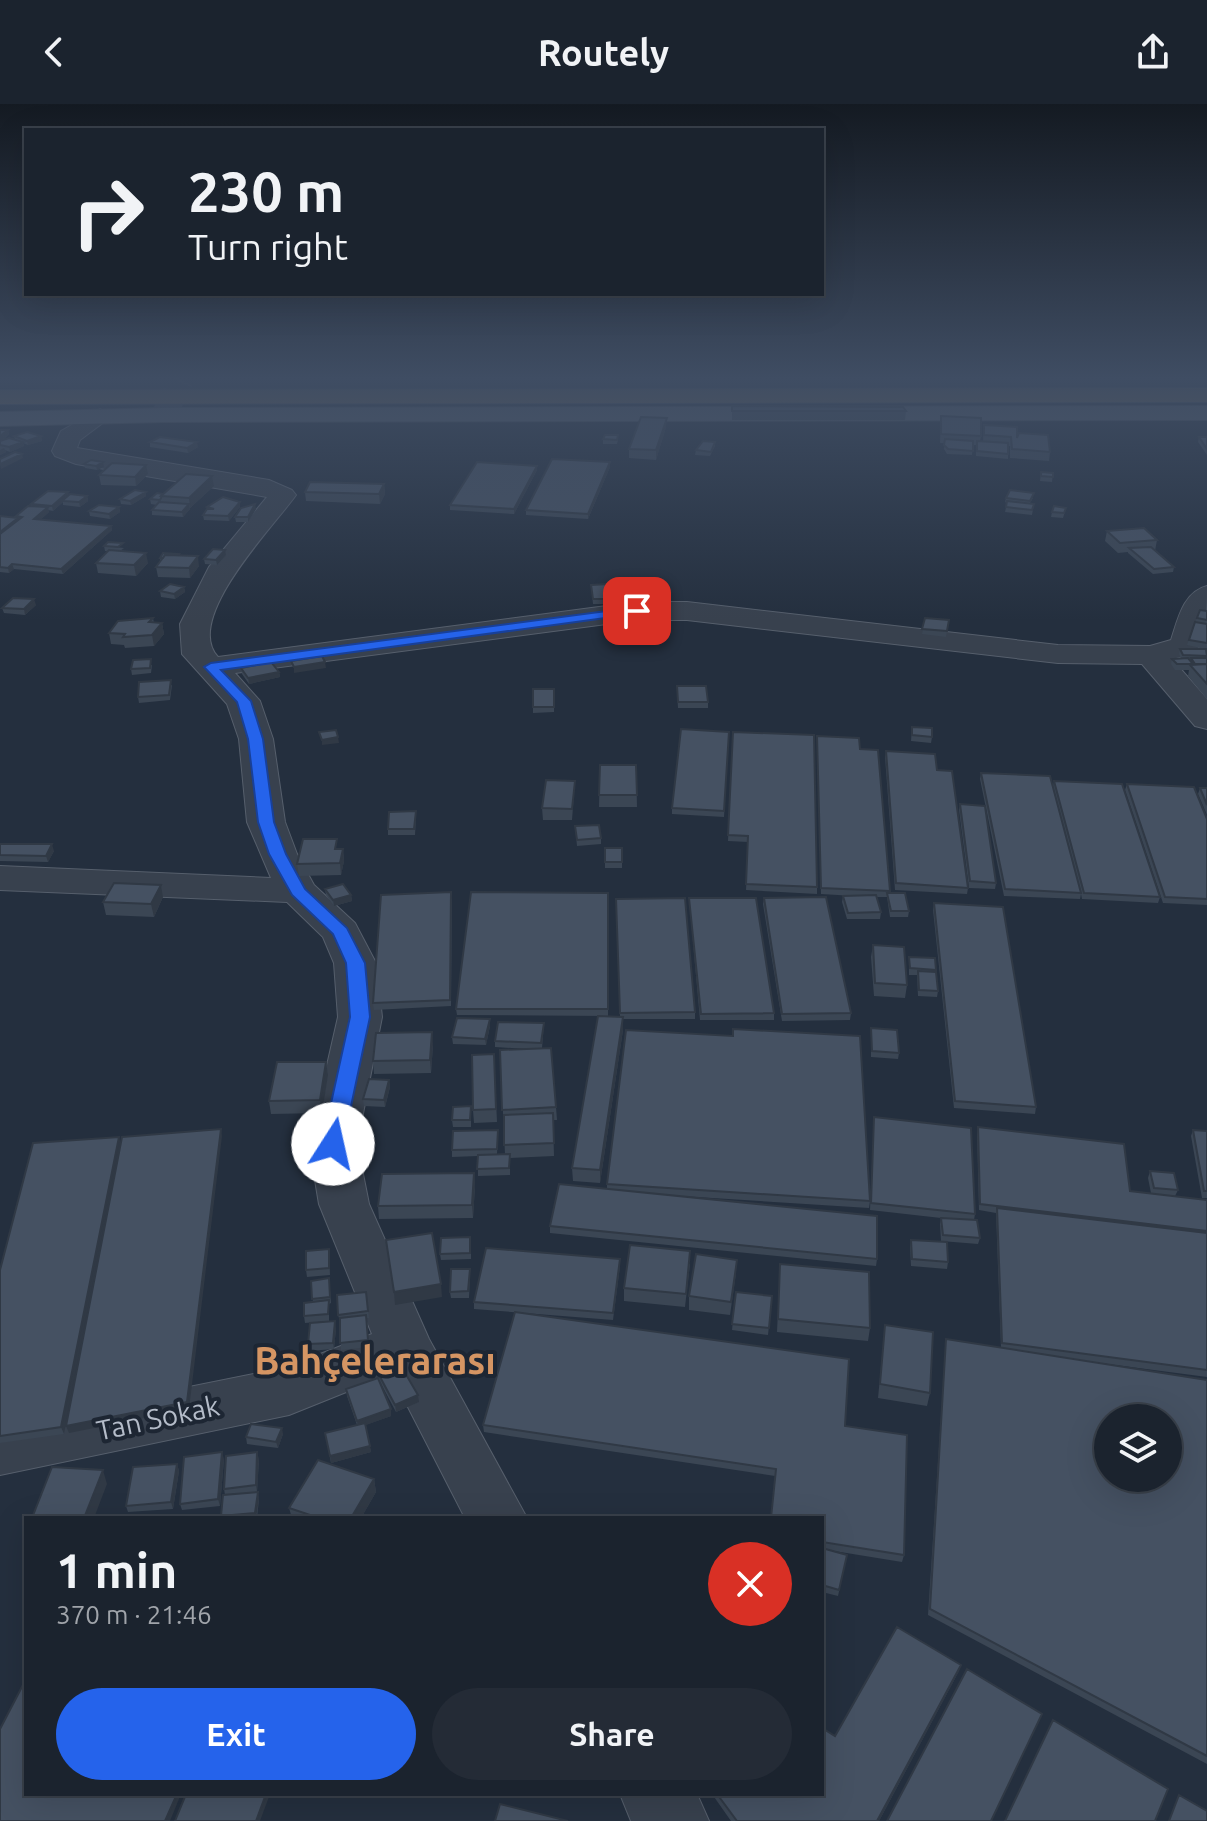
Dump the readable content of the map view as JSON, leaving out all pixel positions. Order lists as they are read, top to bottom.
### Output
{
  "streets": {
    "street": ["Tan Sokak"]
  },
  "districts": ["Bahçelerarası"],
  "page": {
    "header": "Routely",
    "turn": ["230 m", "Turn right"],
    "heading": ["1 min", "370 m · 21:46"],
    "buttons": ["Exit", "Share"]
  }
}
